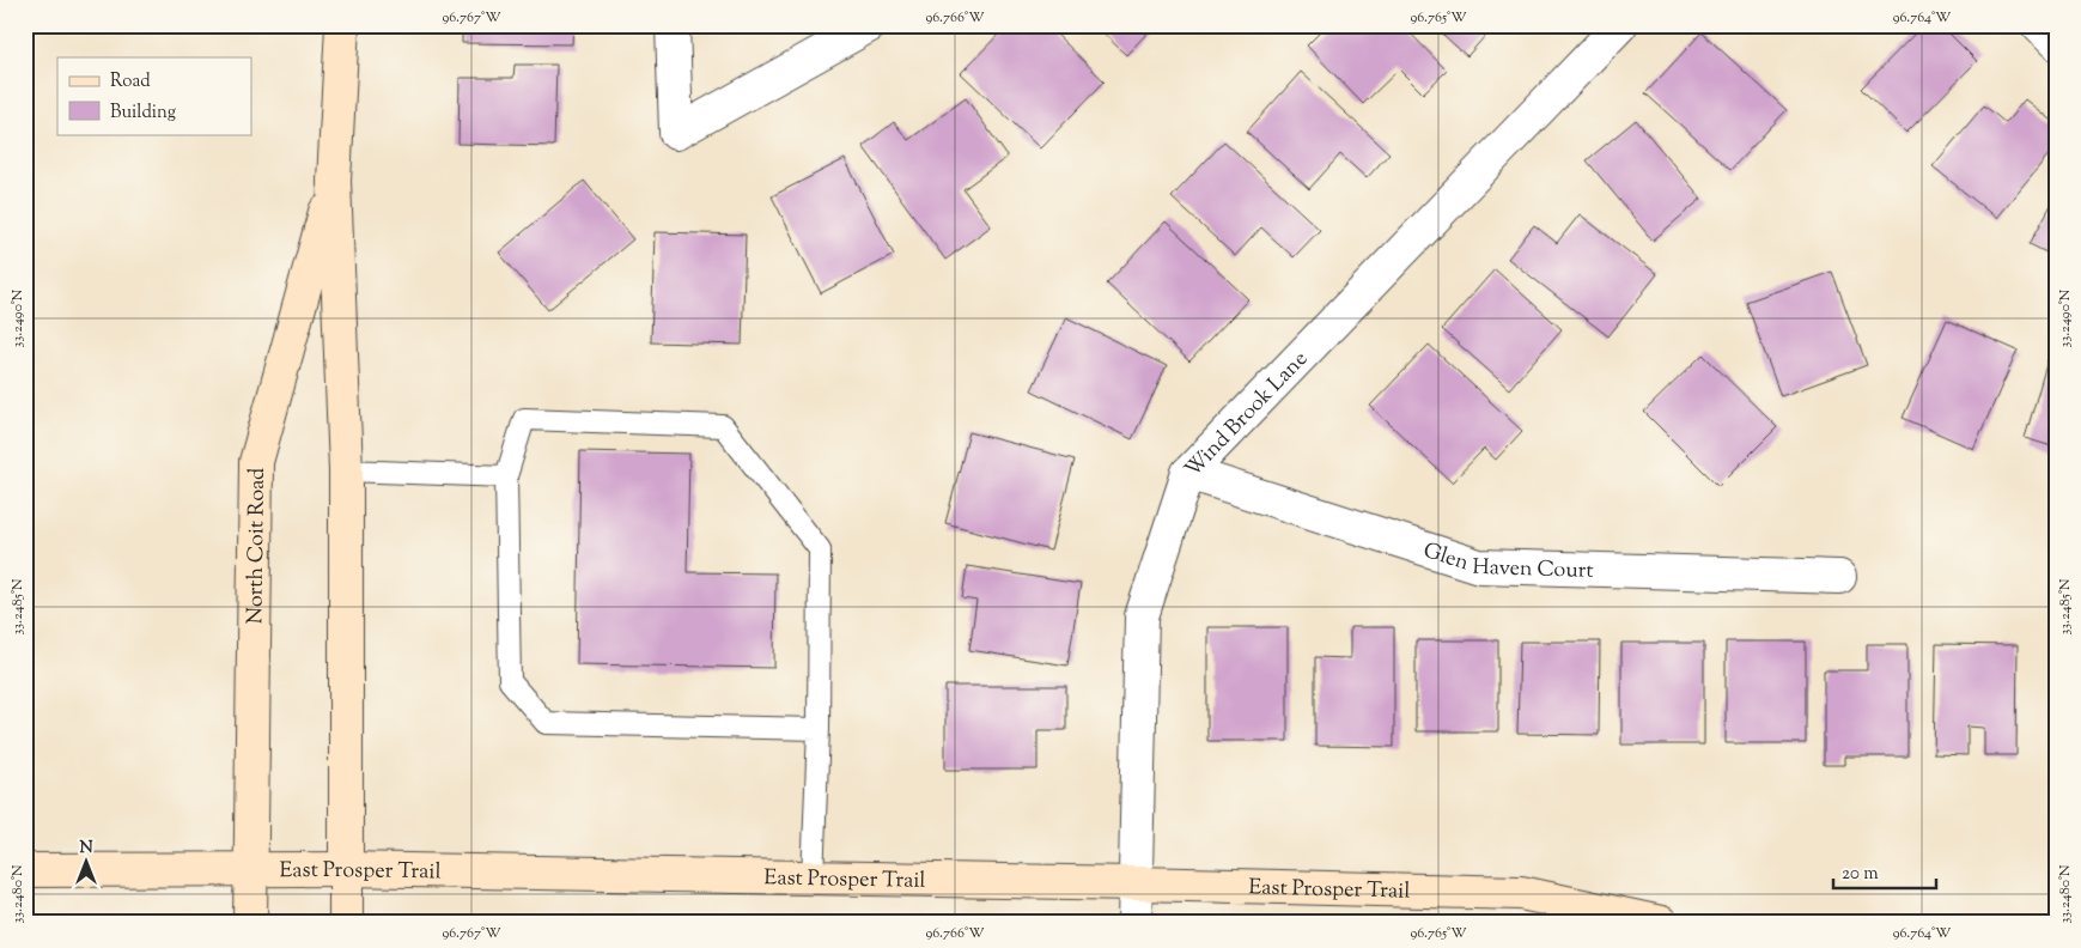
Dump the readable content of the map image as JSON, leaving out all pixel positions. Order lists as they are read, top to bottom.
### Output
{
  "streets": {
    "main road": ["North Coit Road", "East Prosper Trail"],
    "street": ["Wind Brook Lane", "Glen Haven Court"]
  },
  "crossings": [
    ["Wind Brook Lane", "Glen Haven Court"],
    ["Wind Brook Lane", "East Prosper Trail"],
    ["North Coit Road", "East Prosper Trail"]
  ],
  "legend": ["Road", "Building"],
  "scale_bar": "20 m",
  "north": "top",
  "coordinates": [
    "96.767°W",
    "96.766°W",
    "96.765°W",
    "96.764°W",
    "33.2490°N",
    "33.2485°N",
    "33.2480°N"
  ]
}
